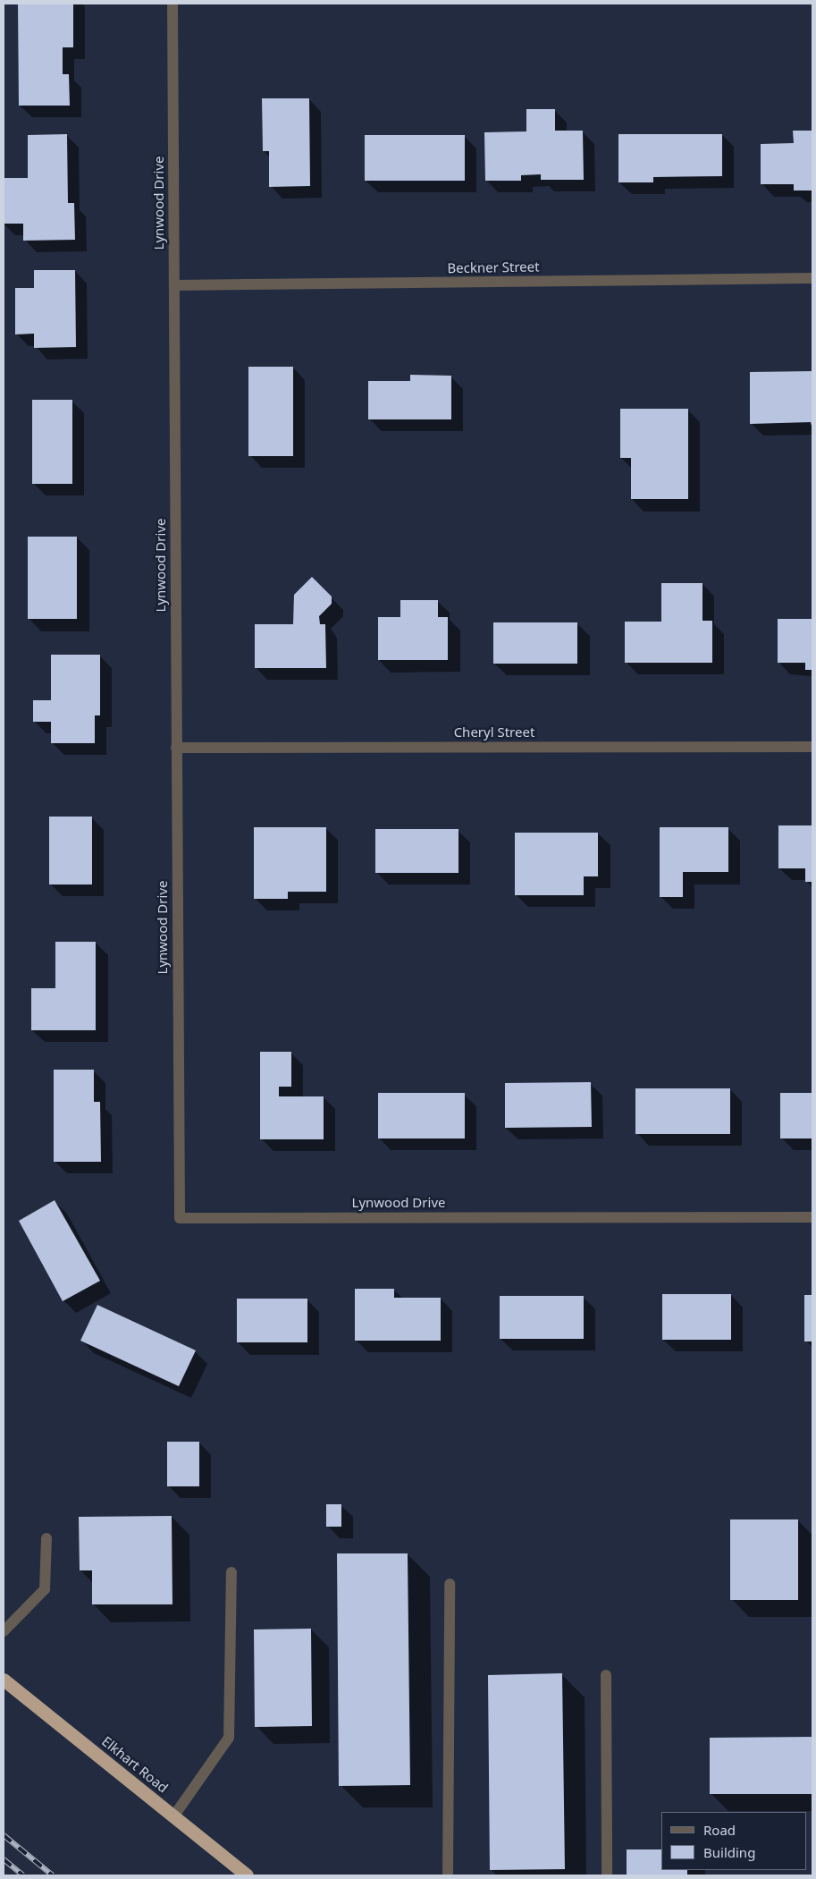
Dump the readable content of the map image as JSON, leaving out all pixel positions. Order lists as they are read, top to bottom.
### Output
{
  "streets": {
    "highway": ["Elkhart Road"],
    "street": ["Lynwood Drive", "Beckner Street", "Cheryl Street"]
  },
  "crossings": [
    ["Lynwood Drive", "Beckner Street"],
    ["Lynwood Drive", "Cheryl Street"]
  ],
  "legend": ["Road", "Building"]
}
